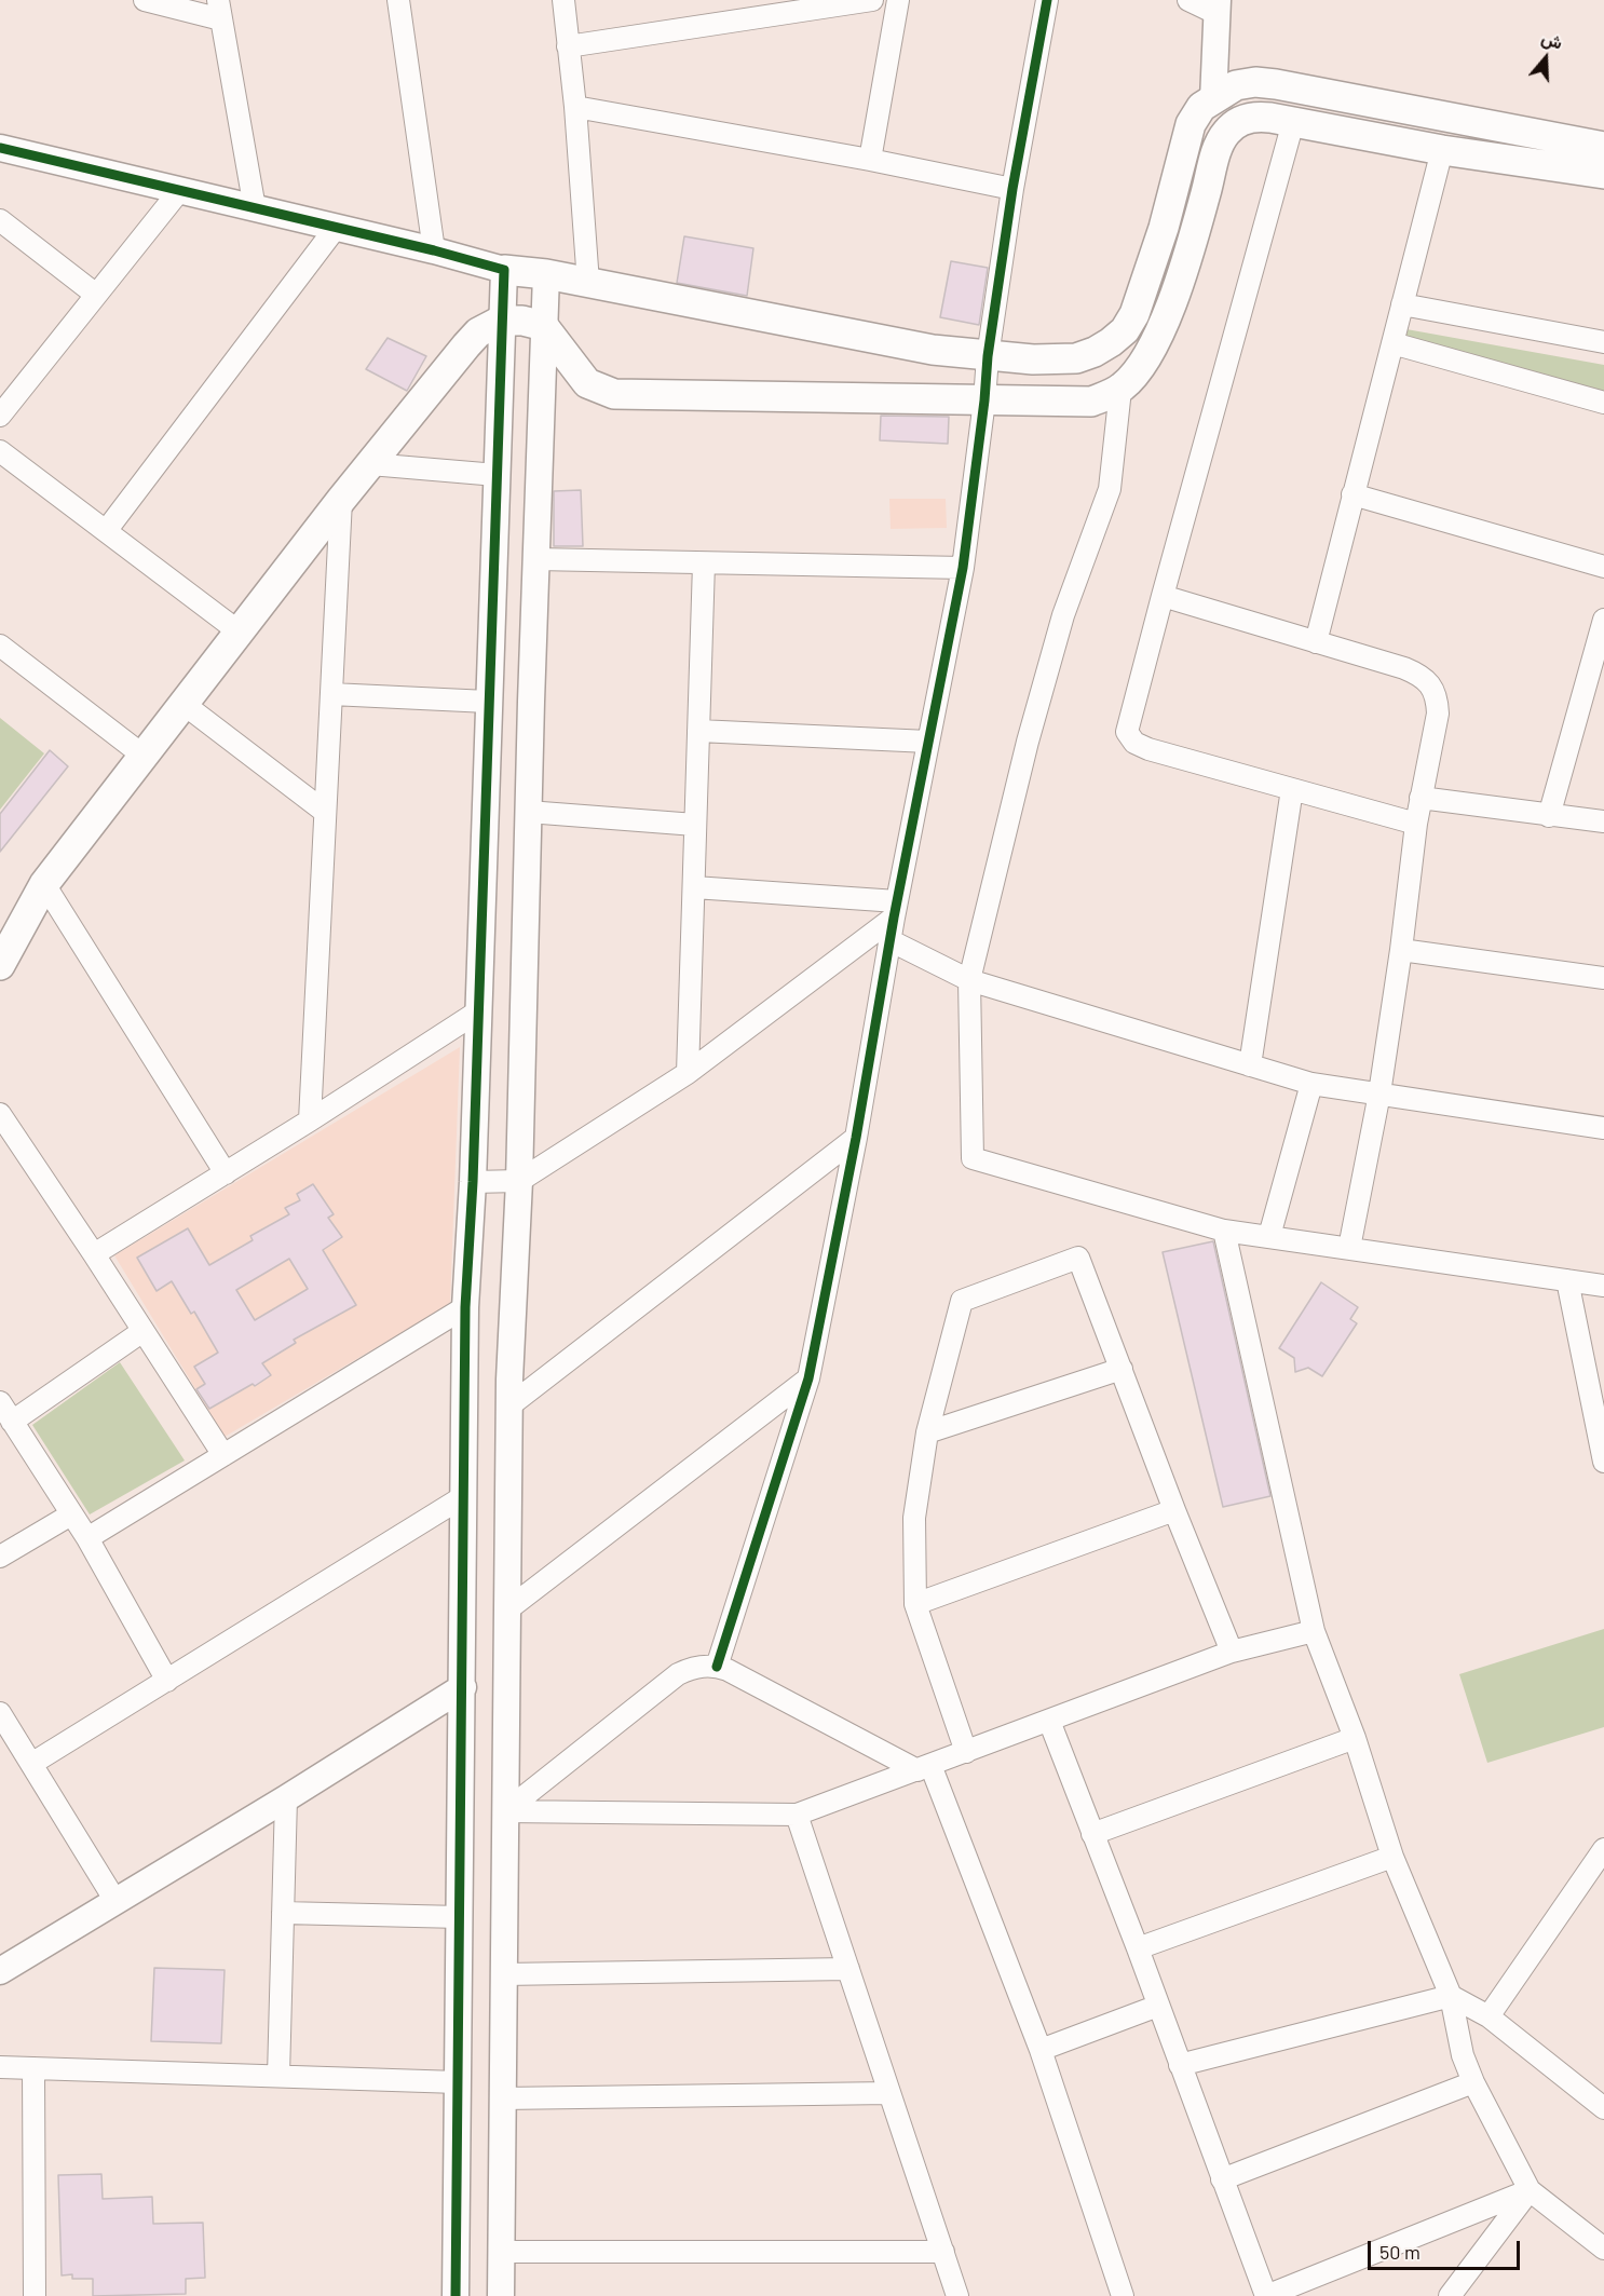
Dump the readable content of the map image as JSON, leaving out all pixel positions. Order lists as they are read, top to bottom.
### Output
{
  "scale_bar": "50 m",
  "north": "top"
}
